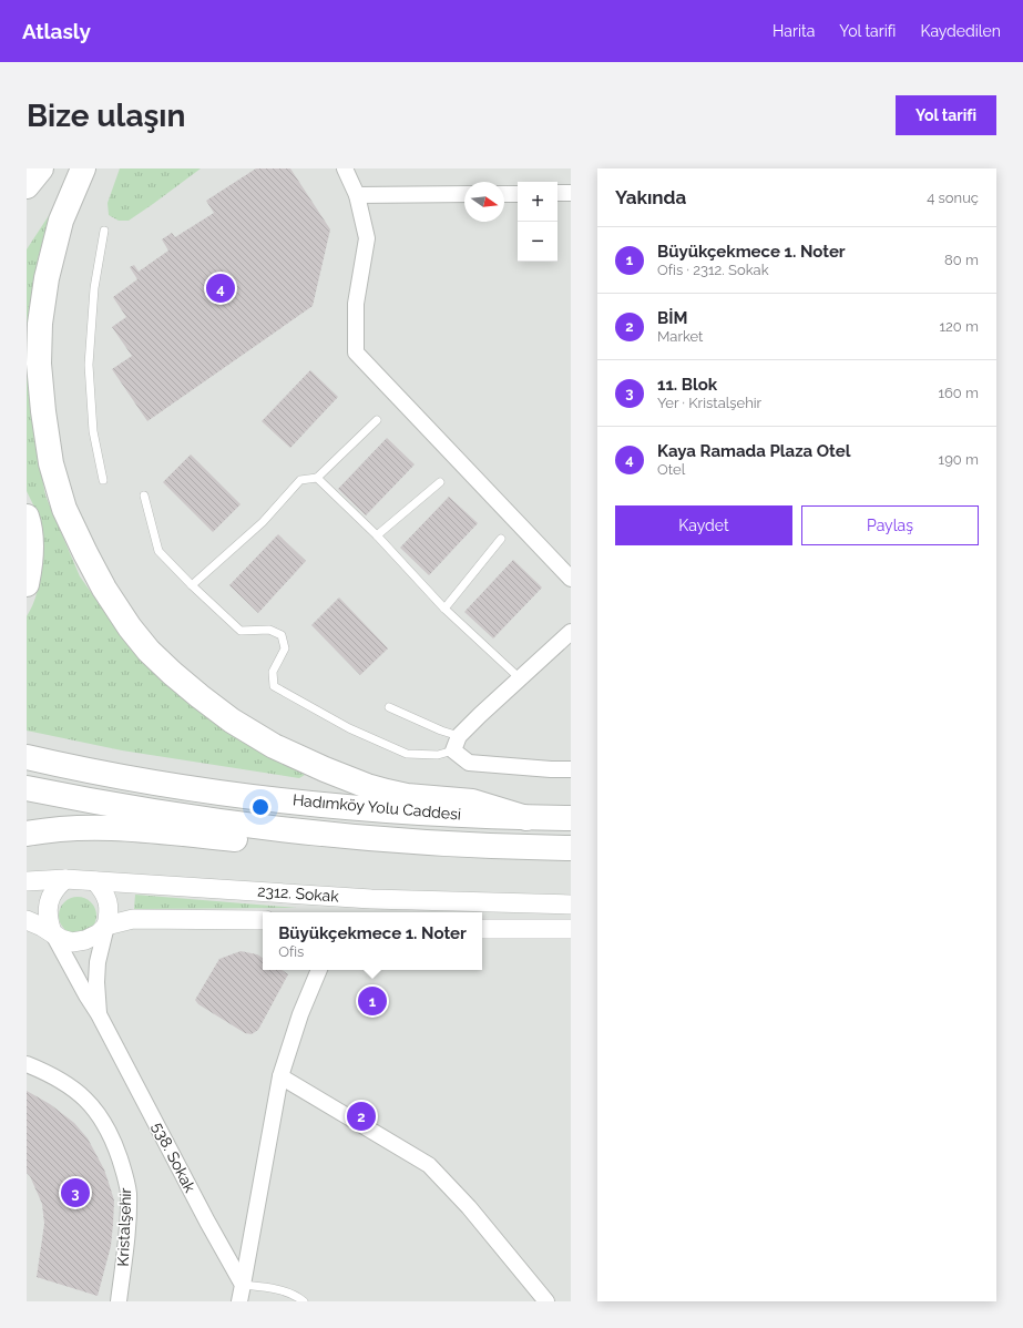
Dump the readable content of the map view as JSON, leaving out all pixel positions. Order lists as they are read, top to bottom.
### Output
{
  "streets": {
    "main road": ["Hadımköy Yolu Caddesi"],
    "street": ["2312. Sokak", "538. Sokak", "Kristalşehir"]
  },
  "crossings": [
    ["2312. Sokak", "538. Sokak"]
  ],
  "north": "right",
  "page": {
    "header": "Atlasly",
    "nav": ["Harita", "Yol tarifi", "Kaydedilen"],
    "buttons": [
      "Yol tarifi",
      ["Kaydet", "Paylaş"]
    ],
    "title": "Bize ulaşın",
    "heading": ["Yakında", "4 sonuç"],
    "map_buttons": ["+", "−"],
    "list": [
      {
        "mark": "1",
        "name": "Büyükçekmece 1. Noter",
        "note": "Ofis · 2312. Sokak",
        "value": "80 m"
      },
      {
        "mark": "2",
        "name": "BİM",
        "note": "Market",
        "value": "120 m"
      },
      {
        "mark": "3",
        "name": "11. Blok",
        "note": "Yer · Kristalşehir",
        "value": "160 m"
      },
      {
        "mark": "4",
        "name": "Kaya Ramada Plaza Otel",
        "note": "Otel",
        "value": "190 m"
      }
    ],
    "pins": [
      "4",
      "1",
      "2",
      "3"
    ],
    "popup": ["Büyükçekmece 1. Noter", "Ofis"]
  }
}
